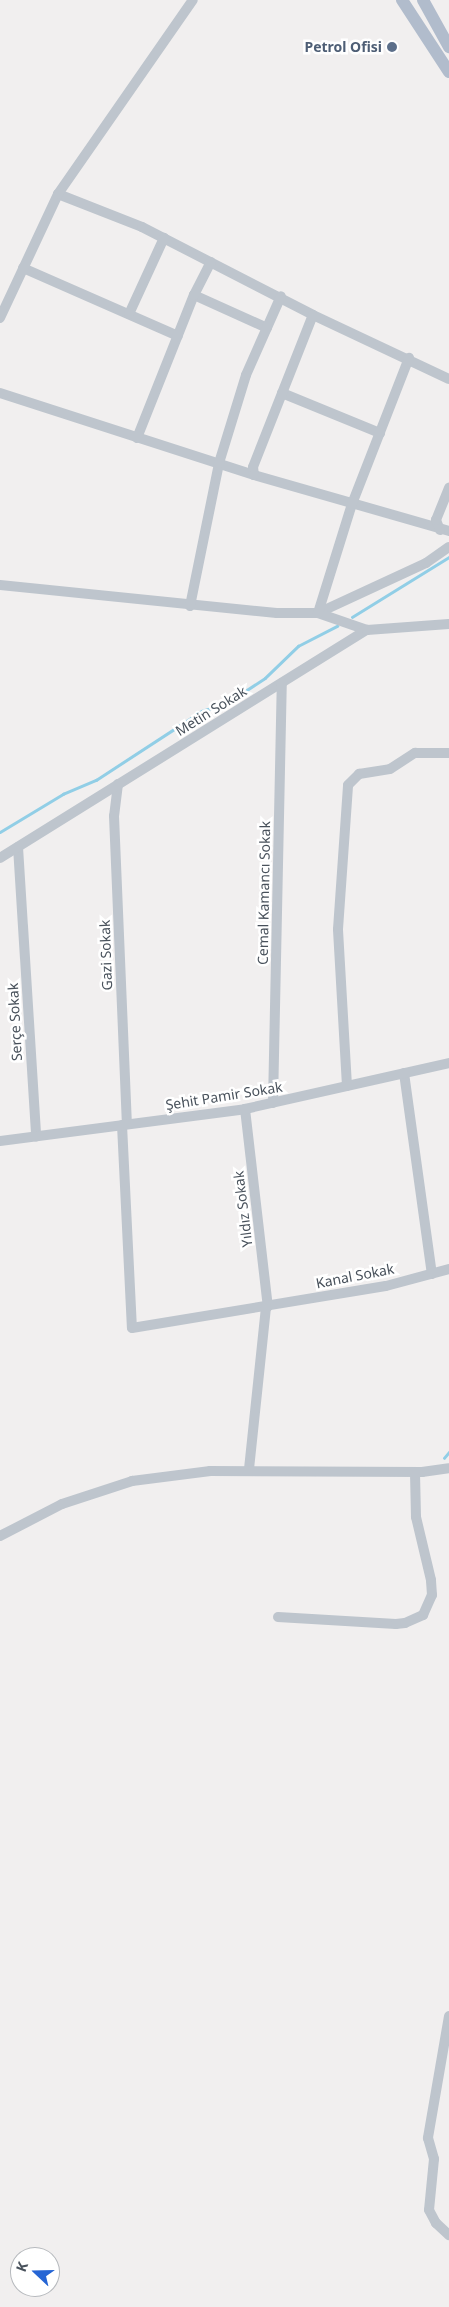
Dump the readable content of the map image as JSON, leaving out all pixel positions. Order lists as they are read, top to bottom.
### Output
{
  "streets": {
    "street": [
      "Metin Sokak",
      "Cemal Kamancı Sokak",
      "Gazi Sokak",
      "Serçe Sokak",
      "Şehit Pamir Sokak",
      "Yıldız Sokak",
      "Kanal Sokak"
    ]
  },
  "crossings": [
    ["Metin Sokak", "Cemal Kamancı Sokak"],
    ["Metin Sokak", "Gazi Sokak"],
    ["Metin Sokak", "Serçe Sokak"],
    ["Cemal Kamancı Sokak", "Şehit Pamir Sokak"],
    ["Gazi Sokak", "Şehit Pamir Sokak"],
    ["Gazi Sokak", "Kanal Sokak"],
    ["Serçe Sokak", "Şehit Pamir Sokak"],
    ["Şehit Pamir Sokak", "Yıldız Sokak"],
    ["Yıldız Sokak", "Kanal Sokak"]
  ],
  "places": ["Petrol Ofisi"],
  "north": "left"
}
